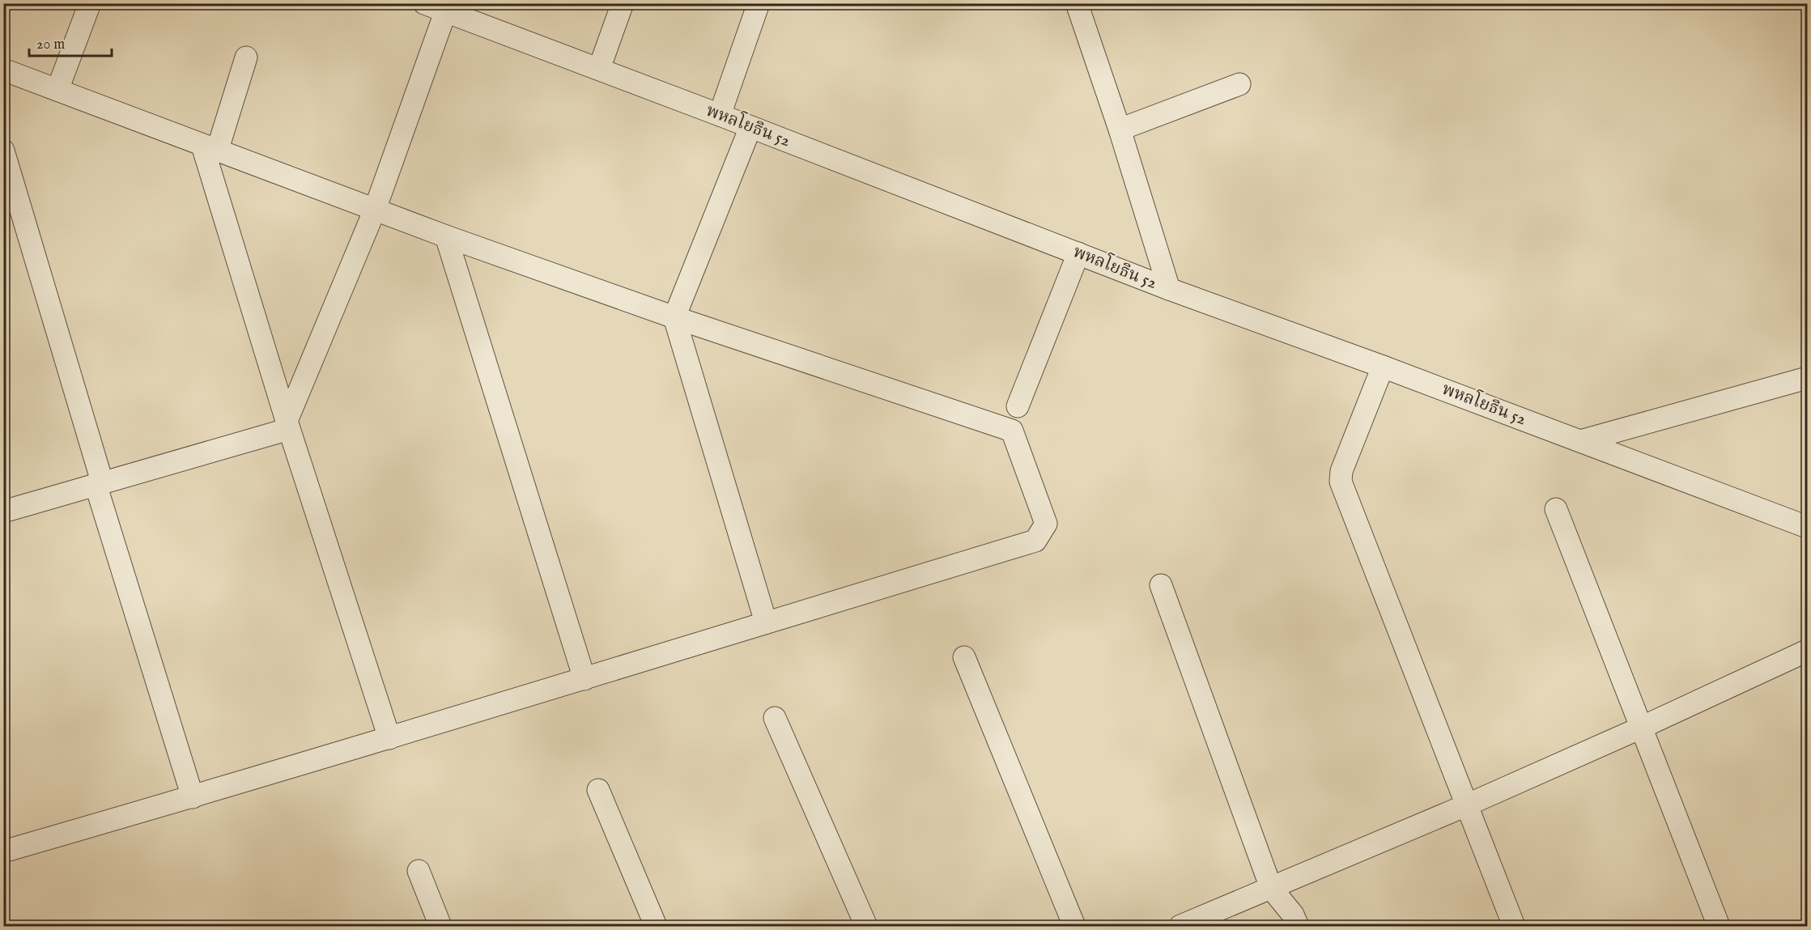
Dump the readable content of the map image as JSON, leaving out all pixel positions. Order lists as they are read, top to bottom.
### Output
{
  "streets": {
    "street": ["พหลโยธิน 52"]
  },
  "scale_bar": "20 m"
}
